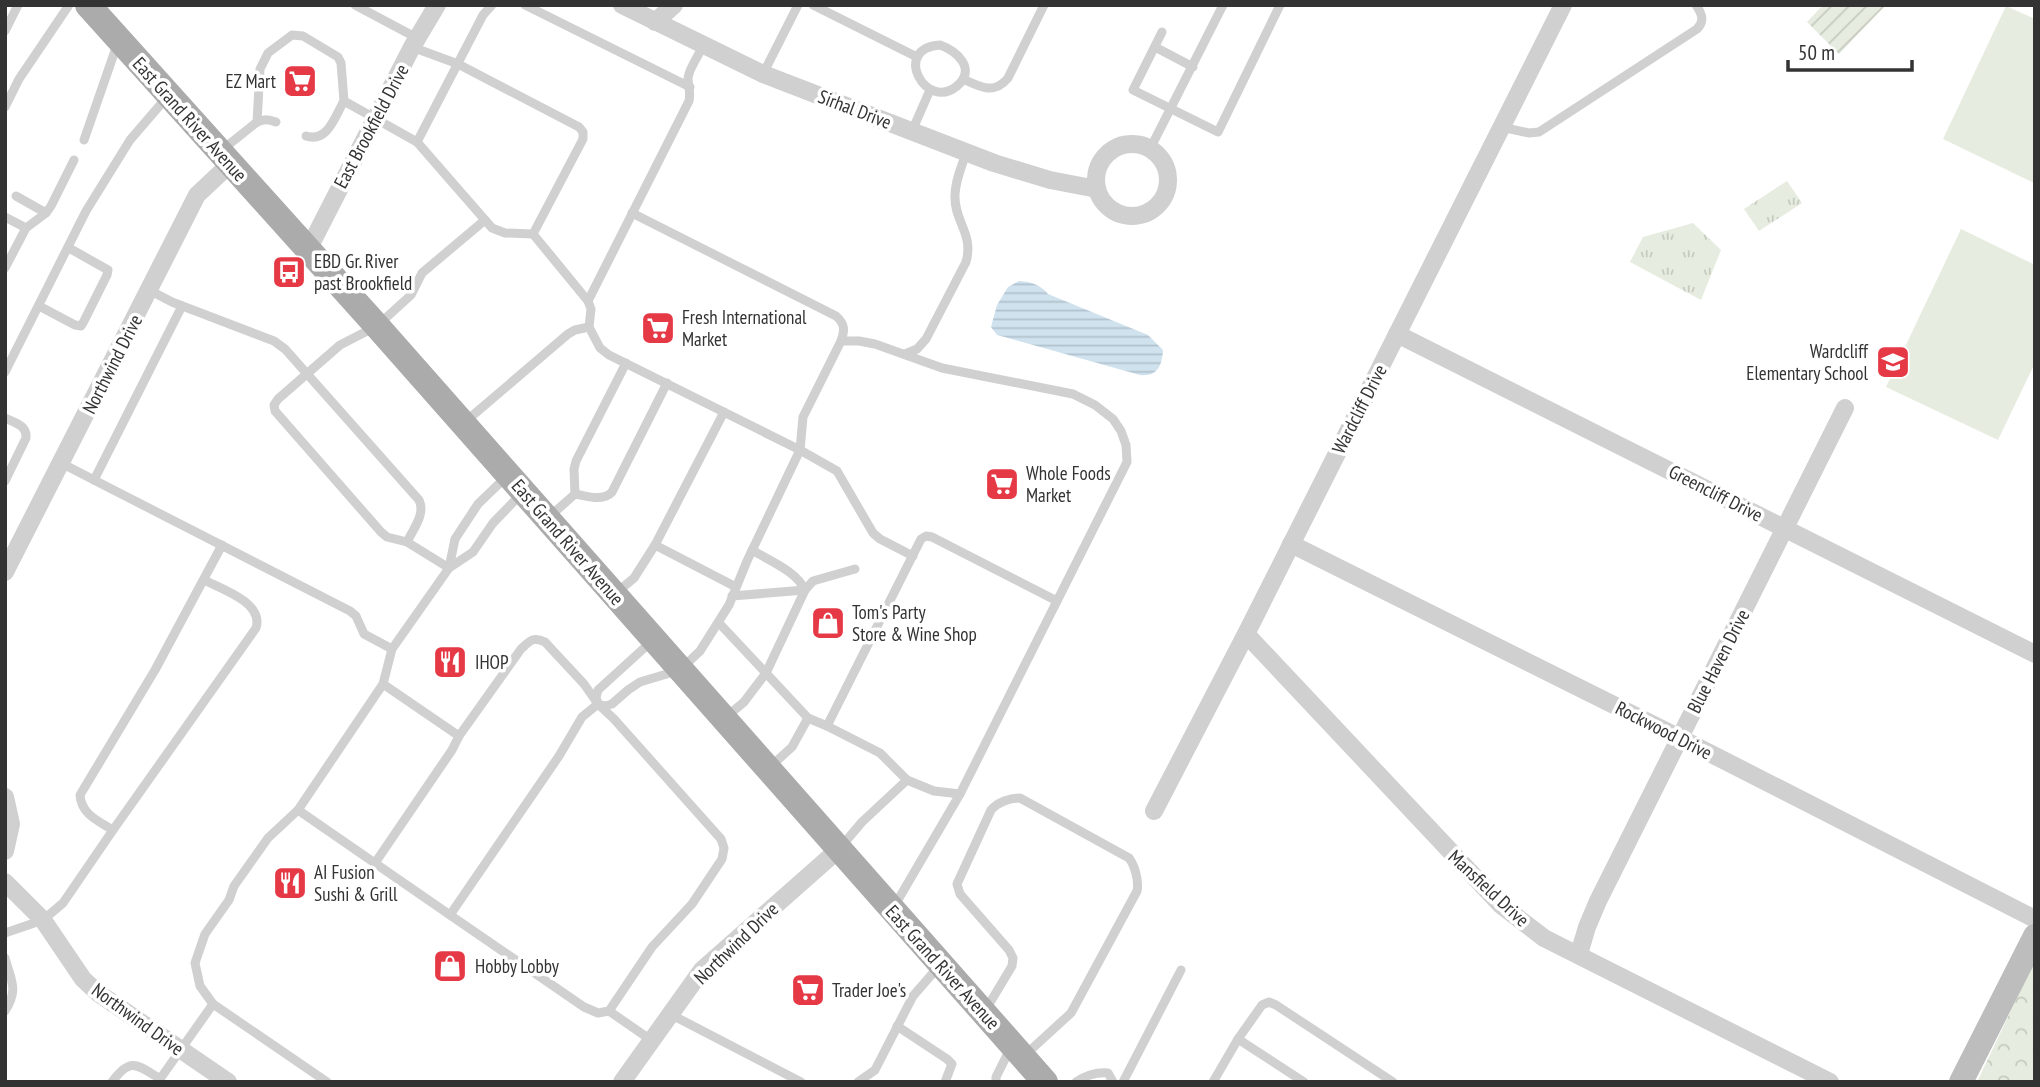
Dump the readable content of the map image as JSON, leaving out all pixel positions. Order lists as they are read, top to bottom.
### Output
{
  "streets": {
    "main road": ["East Grand River Avenue"],
    "street": [
      "Sirhal Drive",
      "East Brookfield Drive",
      "Northwind Drive",
      "Wardcliff Drive",
      "Greencliff Drive",
      "Blue Haven Drive",
      "Rockwood Drive",
      "Mansfield Drive"
    ]
  },
  "crossings": [
    ["East Grand River Avenue", "East Brookfield Drive"],
    ["East Grand River Avenue", "Northwind Drive"],
    ["Wardcliff Drive", "Greencliff Drive"],
    ["Wardcliff Drive", "Rockwood Drive"],
    ["Wardcliff Drive", "Mansfield Drive"],
    ["Greencliff Drive", "Blue Haven Drive"],
    ["Blue Haven Drive", "Rockwood Drive"],
    ["Blue Haven Drive", "Mansfield Drive"]
  ],
  "places": {
    "supermarket": [
      "EZ Mart",
      "Fresh International Market",
      "Whole Foods Market",
      "Trader Joe's"
    ],
    "bus stop": ["EBD Gr. River past Brookfield"],
    "school or university": ["Wardcliff Elementary School"],
    "shop": ["Tom's Party Store & Wine Shop", "Hobby Lobby"],
    "restaurant": ["IHOP", "AI Fusion Sushi & Grill"]
  },
  "scale_bar": "50 m"
}
